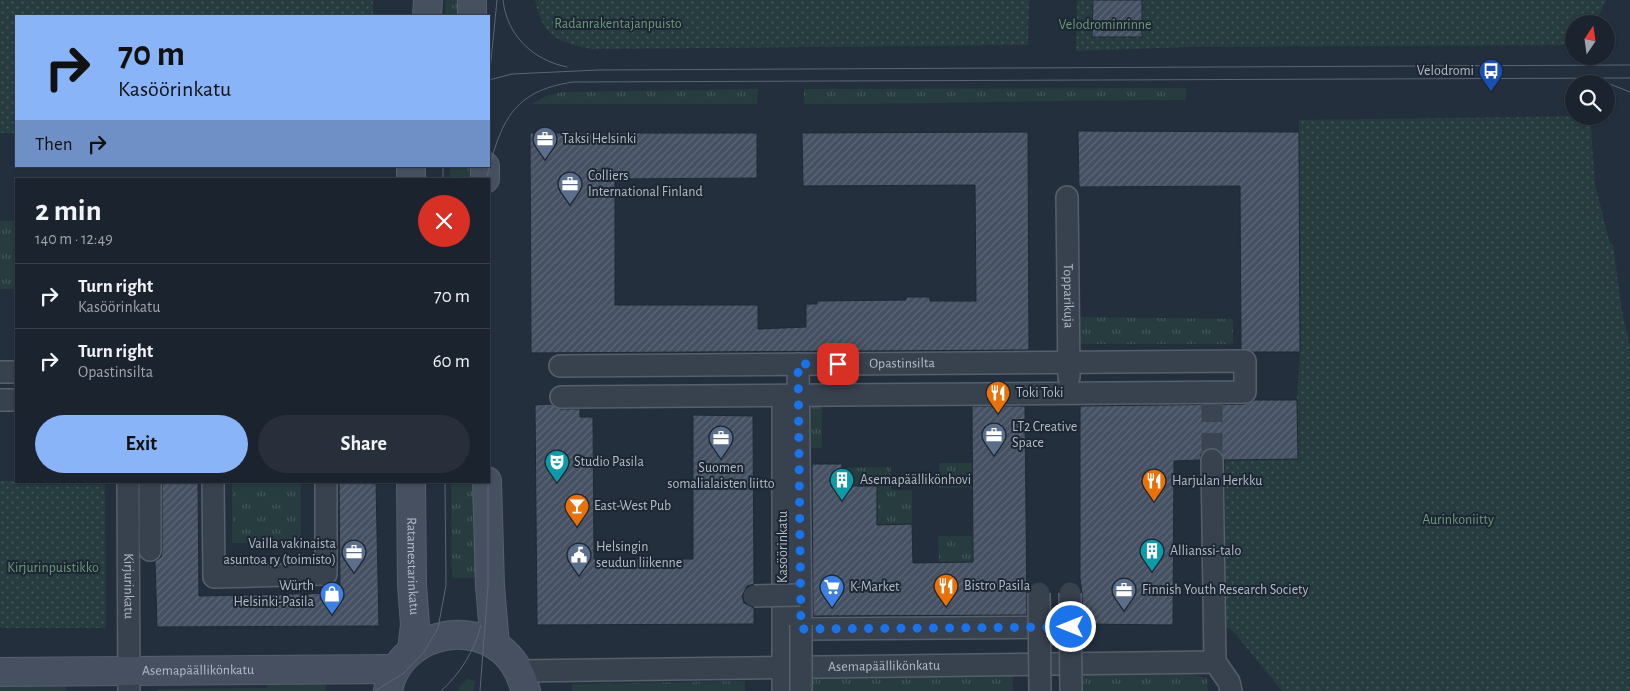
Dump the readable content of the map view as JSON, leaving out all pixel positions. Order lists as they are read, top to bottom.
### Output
{
  "streets": {
    "street": [
      "Topparikuja",
      "Opastinsilta",
      "Kasöörinkatu",
      "Ratamestarinkatu",
      "Kirjurinkatu",
      "Asemapäällikönkatu"
    ]
  },
  "crossings": [
    ["Topparikuja", "Opastinsilta"],
    ["Opastinsilta", "Kasöörinkatu"],
    ["Kasöörinkatu", "Asemapäällikönkatu"],
    ["Ratamestarinkatu", "Asemapäällikönkatu"],
    ["Kirjurinkatu", "Asemapäällikönkatu"]
  ],
  "parks": [
    "Radanrakentajanpuisto",
    "Velodrominrinne",
    "Aurinkoniitty",
    "Kirjurinpuistikko"
  ],
  "places": {
    "bus stop": ["Velodromi"],
    "office": [
      "Taksi Helsinki",
      "Colliers International Finland",
      "LT2 Creative Space",
      "Suomen somalialaisten liitto",
      "Vailla vakinaista asuntoa ry (toimisto)",
      "Finnish Youth Research Society"
    ],
    "restaurant": ["Toki Toki", "Harjulan Herkku", "Bistro Pasila"],
    "theatre": ["Studio Pasila"],
    "building": ["Asemapäällikönhovi", "Allianssi-talo"],
    "bar": ["East-West Pub"],
    "public building": ["Helsingin seudun liikenne"],
    "supermarket": ["K-Market"],
    "shop": ["Würth Helsinki-Pasila"]
  },
  "north": "top",
  "page": {
    "turn": ["70 m", "Kasöörinkatu"],
    "then": "Then",
    "heading": ["2 min", "140 m · 12:49"],
    "list": [
      {
        "name": "Turn right",
        "note": "Kasöörinkatu",
        "value": "70 m"
      },
      {
        "name": "Turn right",
        "note": "Opastinsilta",
        "value": "60 m"
      }
    ],
    "buttons": ["Exit", "Share"]
  }
}
